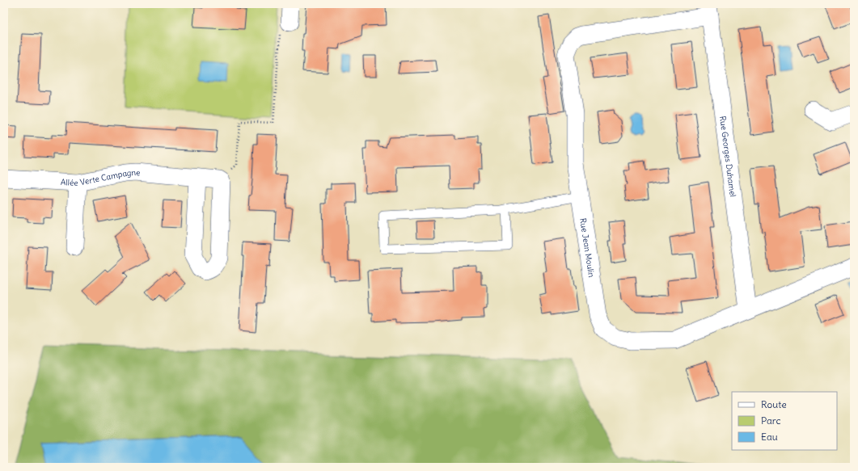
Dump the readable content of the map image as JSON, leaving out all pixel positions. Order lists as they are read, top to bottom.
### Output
{
  "streets": {
    "street": ["Rue Georges Duhamel", "Allée Verte Campagne", "Rue Jean Moulin"]
  },
  "crossings": [
    ["Rue Georges Duhamel", "Rue Jean Moulin"]
  ],
  "legend": ["Route", "Parc", "Eau"]
}
